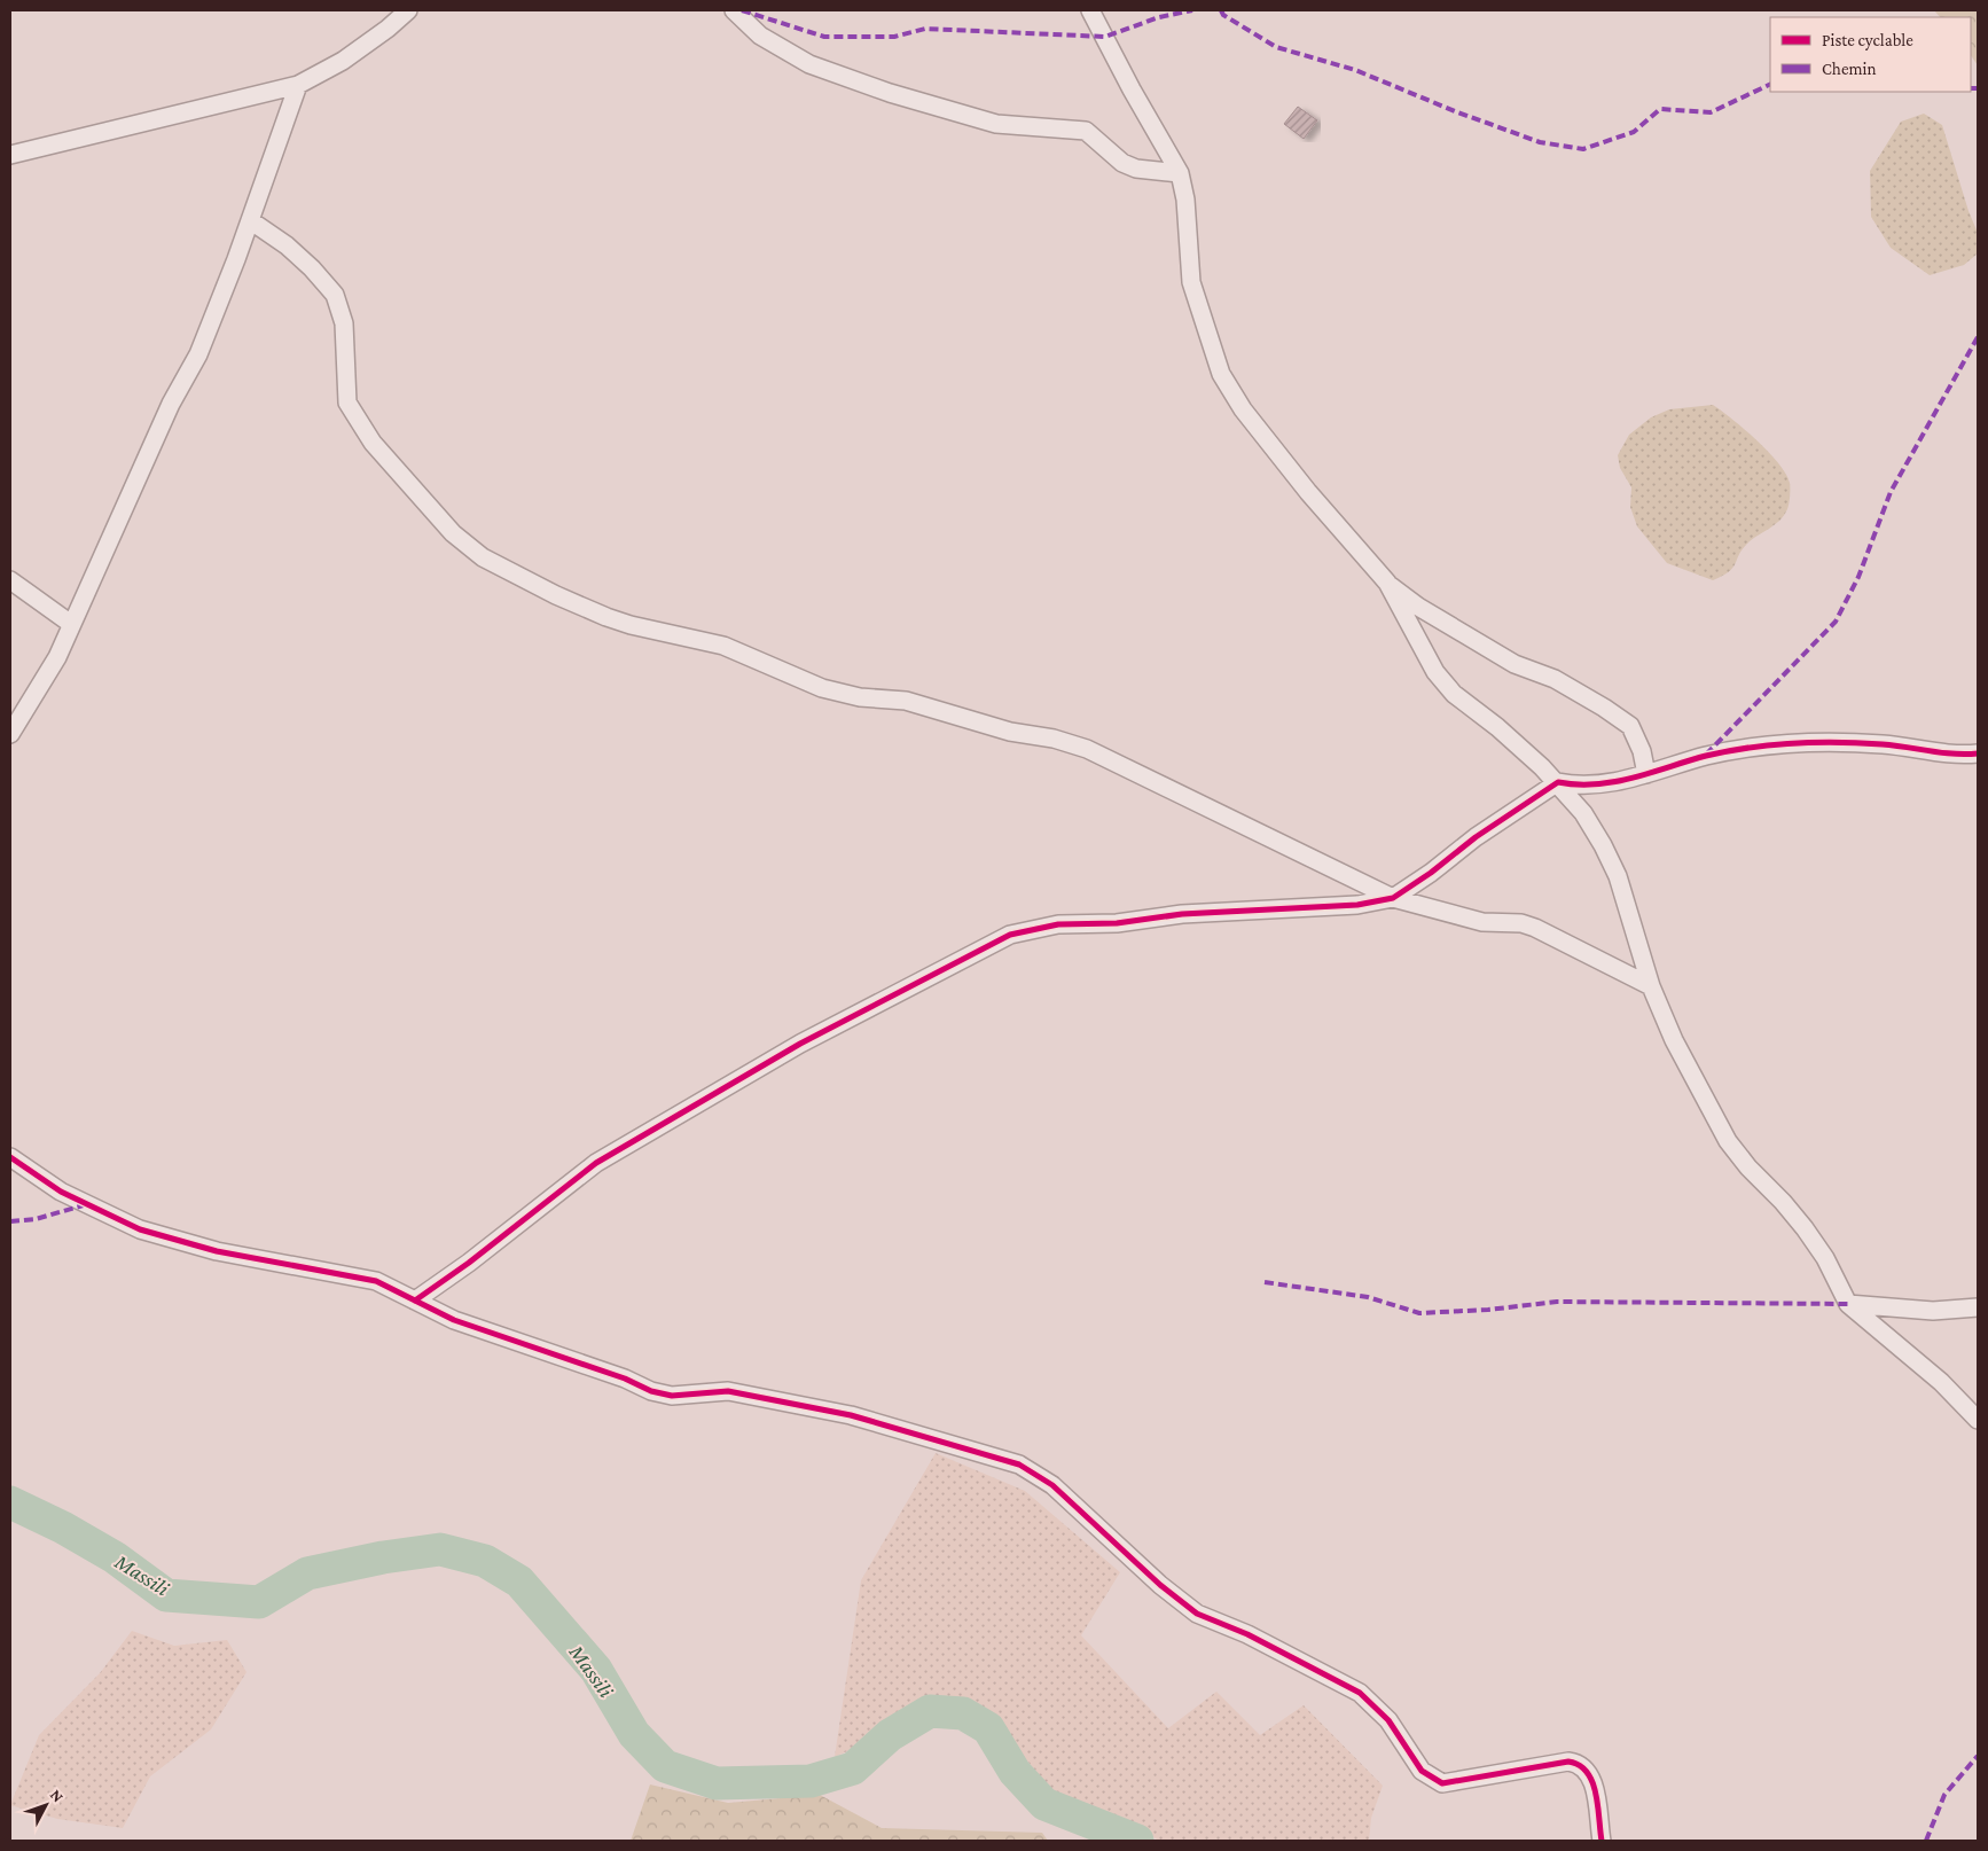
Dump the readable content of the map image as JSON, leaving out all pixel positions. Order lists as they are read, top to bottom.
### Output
{
  "water": ["Massili"],
  "legend": ["Piste cyclable", "Chemin"],
  "north": "top right"
}
